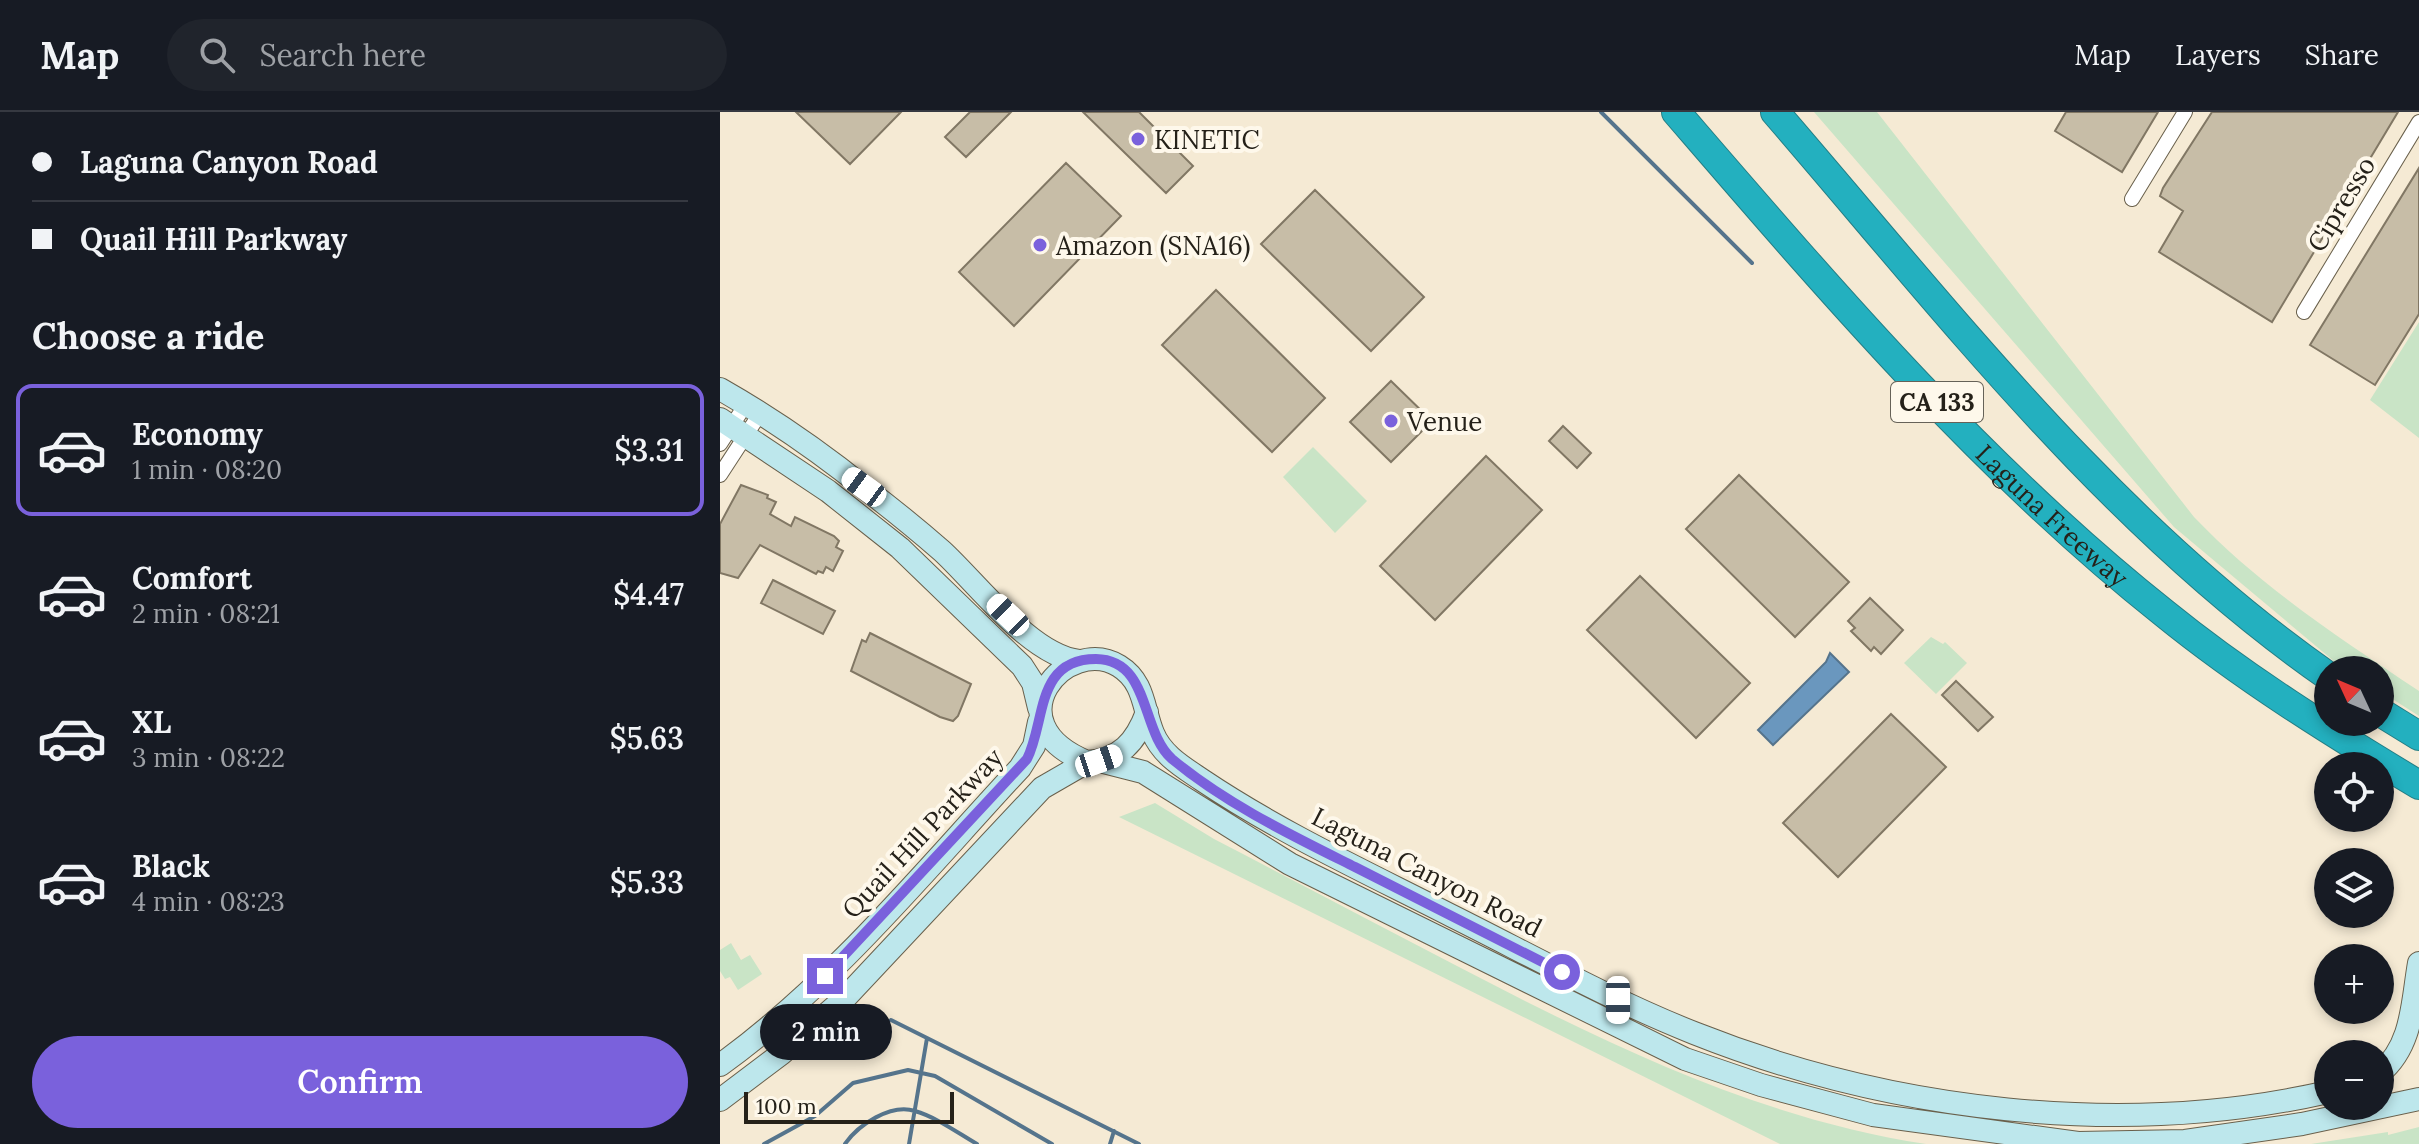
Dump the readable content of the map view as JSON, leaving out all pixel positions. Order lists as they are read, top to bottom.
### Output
{
  "streets": {
    "highway": ["CA 133", "Laguna Freeway"],
    "main road": ["Quail Hill Parkway", "Laguna Canyon Road"],
    "street": ["Cipresso"]
  },
  "crossings": [
    ["Quail Hill Parkway", "Laguna Canyon Road"]
  ],
  "places": ["KINETIC", "Amazon (SNA16)", "Venue"],
  "scale_bar": "100 m",
  "north": "top left",
  "page": {
    "header": "Map",
    "search": "Search here",
    "nav": ["Map", "Layers", "Share"],
    "banner": ["Laguna Canyon Road", "Quail Hill Parkway"],
    "heading": "Choose a ride",
    "list": [
      {
        "name": "Economy",
        "note": "1 min · 08:20",
        "value": "$3.31"
      },
      {
        "name": "Comfort",
        "note": "2 min · 08:21",
        "value": "$4.47"
      },
      {
        "name": "XL",
        "note": "3 min · 08:22",
        "value": "$5.63"
      },
      {
        "name": "Black",
        "note": "4 min · 08:23",
        "value": "$5.33"
      }
    ],
    "map_buttons": ["+", "−"],
    "bubble": "2 min",
    "buttons": "Confirm",
    "scale": "100 m"
  }
}
